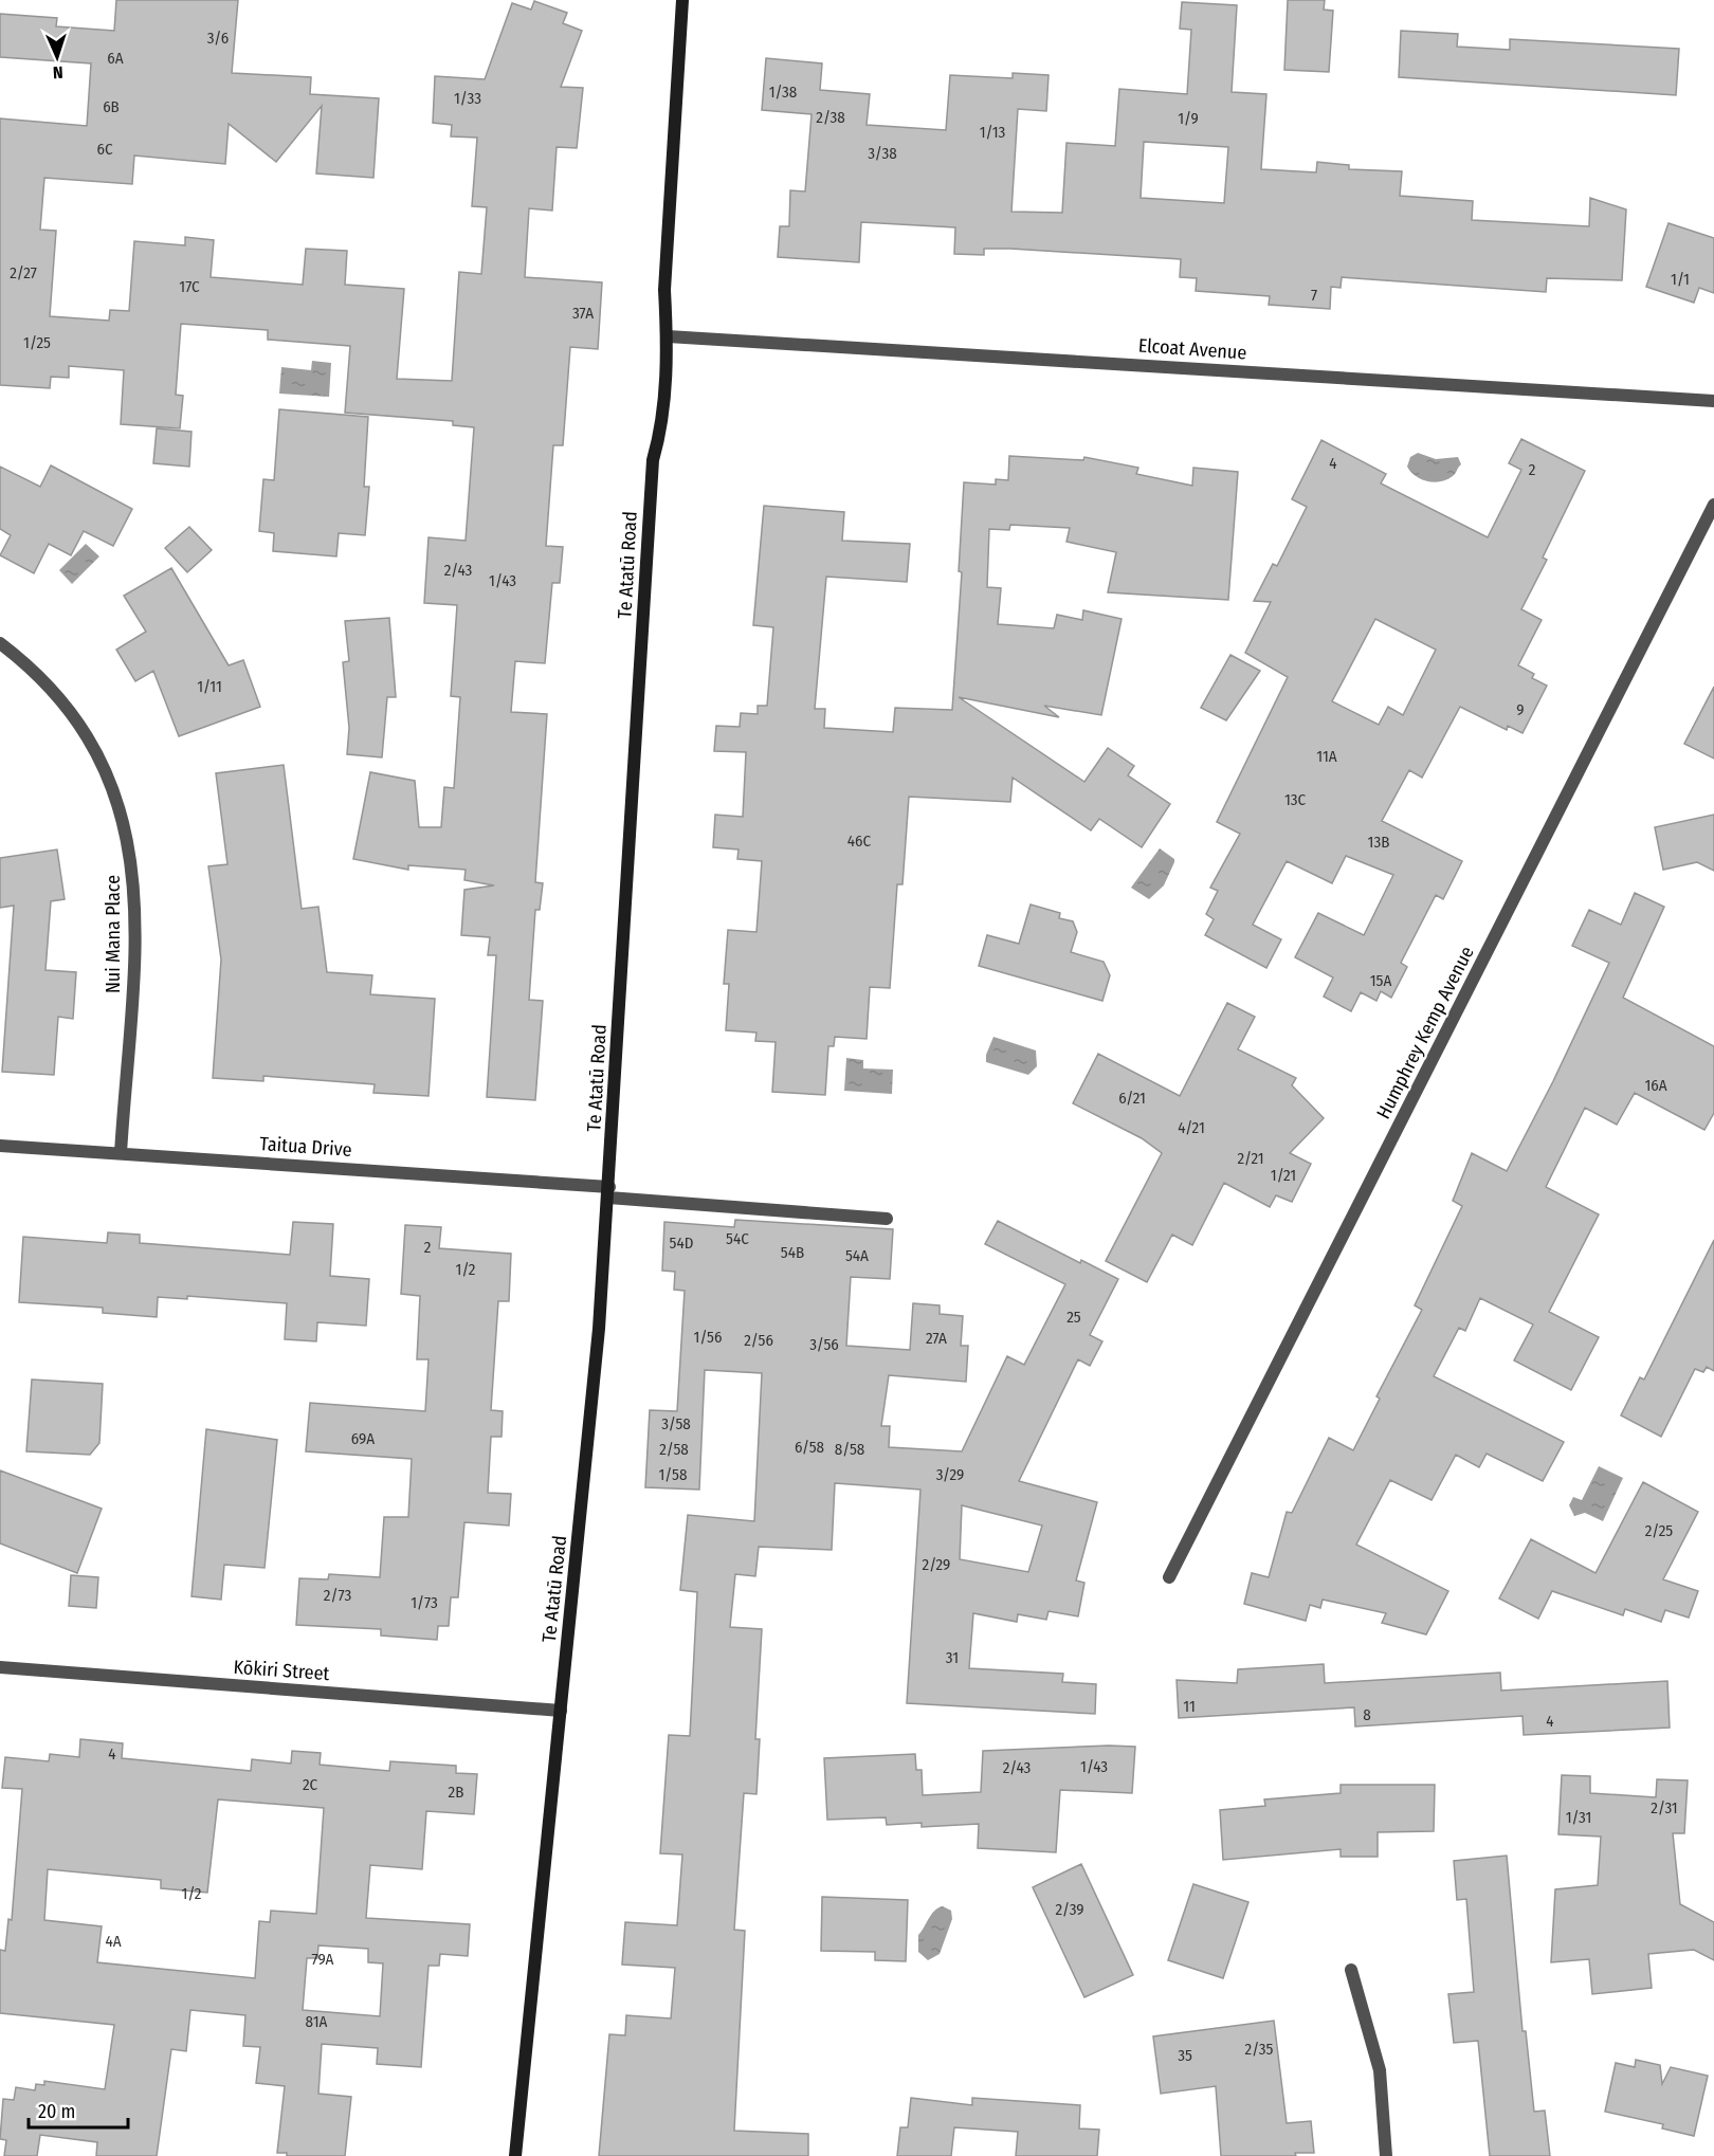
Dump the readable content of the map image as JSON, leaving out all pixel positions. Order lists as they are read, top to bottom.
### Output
{
  "streets": {
    "main road": ["Te Atatū Road"],
    "street": [
      "Elcoat Avenue",
      "Nui Mana Place",
      "Humphrey Kemp Avenue",
      "Taitua Drive",
      "Kōkiri Street"
    ]
  },
  "crossings": [
    ["Elcoat Avenue", "Te Atatū Road"],
    ["Te Atatū Road", "Taitua Drive"],
    ["Te Atatū Road", "Kōkiri Street"],
    ["Nui Mana Place", "Taitua Drive"]
  ],
  "house_numbers": [
    "3/6",
    "6A",
    "1/38",
    "1/33",
    "6B",
    "2/38",
    "1/9",
    "1/13",
    "6C",
    "3/38",
    "2/27",
    "1/1",
    "17C",
    "7",
    "37A",
    "1/25",
    "4",
    "2",
    "2/43",
    "1/43",
    "1/11",
    "9",
    "11A",
    "13C",
    "46C",
    "13B",
    "15A",
    "16A",
    "6/21",
    "4/21",
    "2/21",
    "1/21",
    "54C",
    "54D",
    "2",
    "54B",
    "54A",
    "1/2",
    "25",
    "1/56",
    "27A",
    "2/56",
    "3/56",
    "3/58",
    "69A",
    "6/58",
    "2/58",
    "8/58",
    "1/58",
    "3/29",
    "2/25",
    "2/29",
    "2/73",
    "1/73",
    "31",
    "11",
    "8",
    "4",
    "4",
    "1/43",
    "2/43",
    "2C",
    "2B",
    "2/31",
    "1/31",
    "1/2",
    "2/39",
    "4A",
    "79A",
    "81A",
    "2/35",
    "35"
  ],
  "scale_bar": "20 m",
  "north": "bottom"
}
